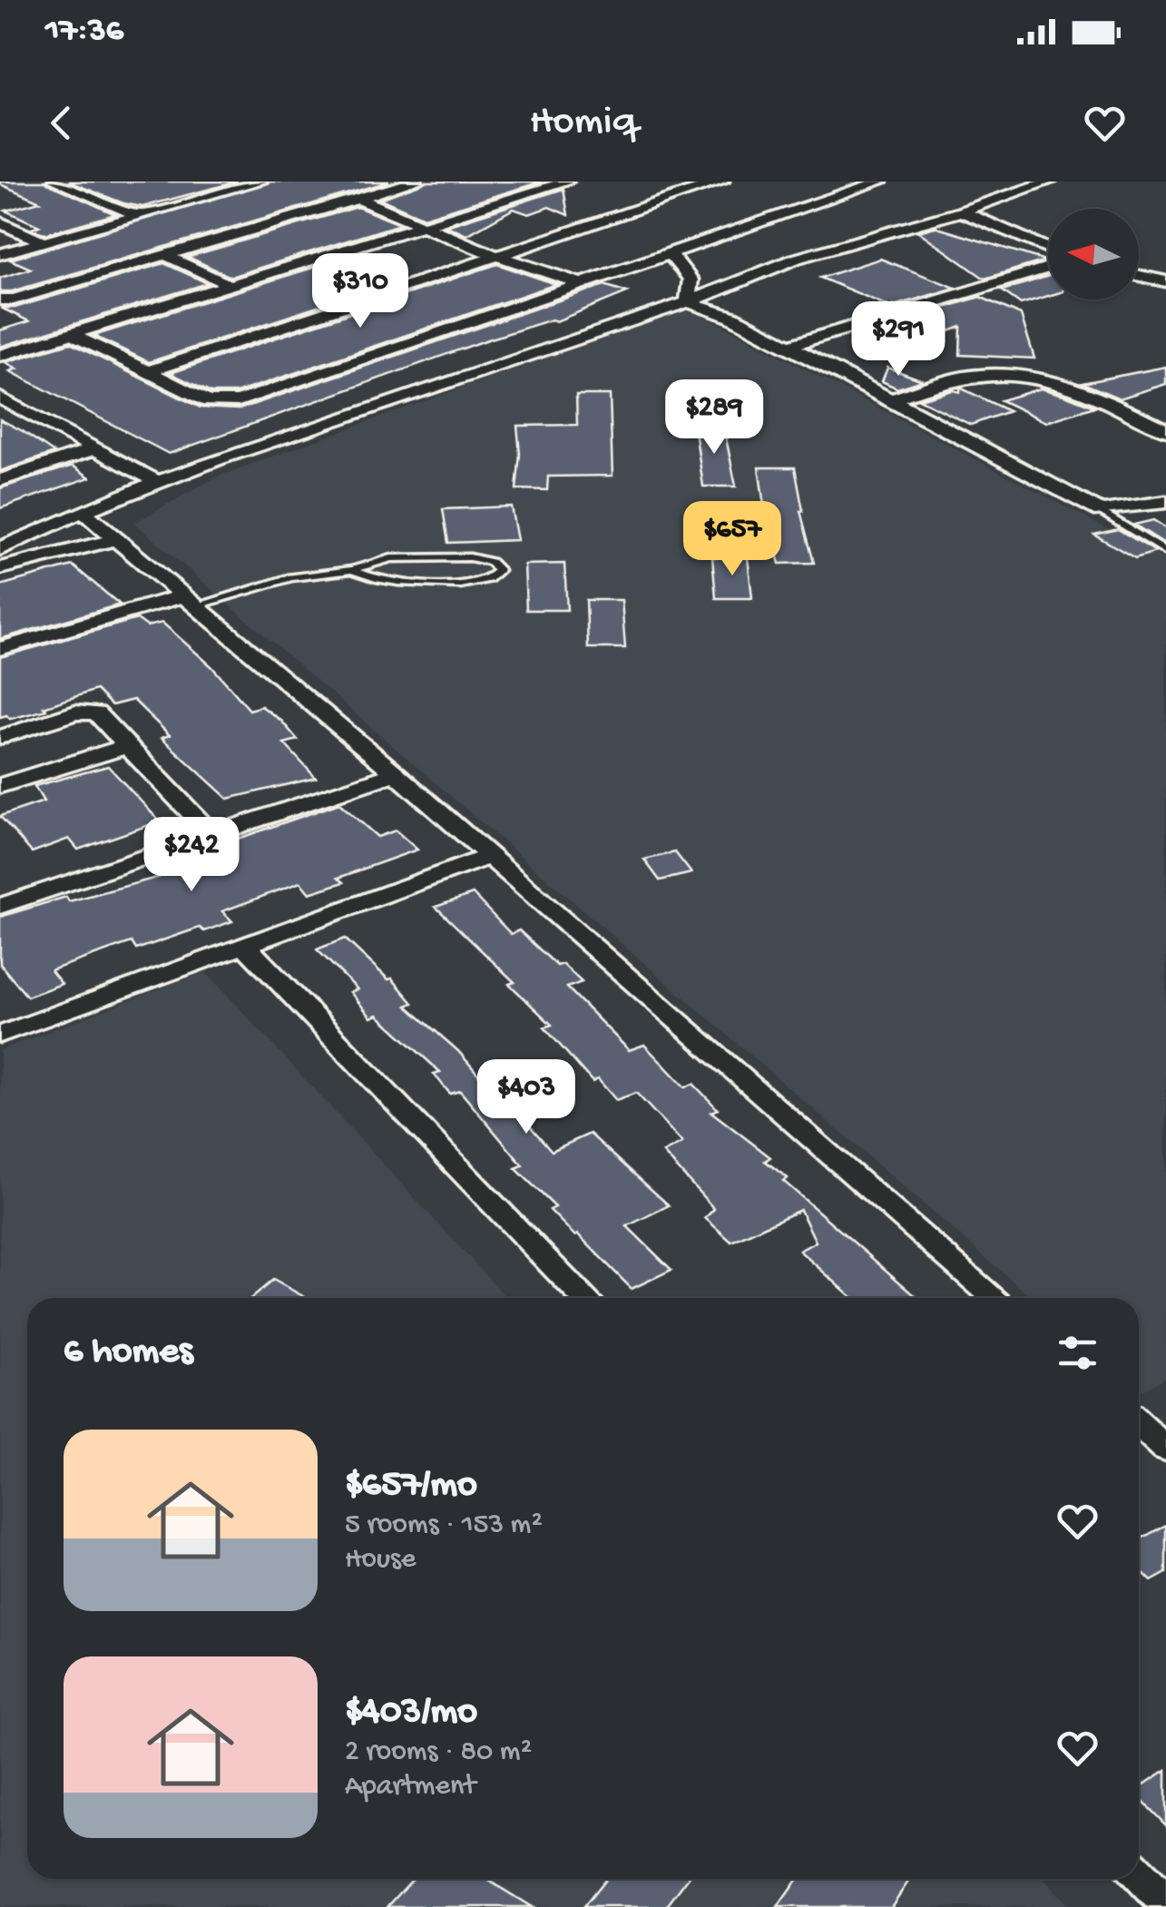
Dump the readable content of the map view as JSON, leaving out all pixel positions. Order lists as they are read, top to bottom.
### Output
{
  "north": "left",
  "page": {
    "status": "17:36",
    "header": "Homiq",
    "price": [
      "$310",
      "$291",
      "$289",
      "$657",
      "$242",
      "$403"
    ],
    "heading": "6 homes",
    "list": [
      {
        "name": "$657/mo",
        "note": "5 rooms · 153 m² · House"
      },
      {
        "name": "$403/mo",
        "note": "2 rooms · 80 m² · Apartment"
      }
    ]
  }
}
